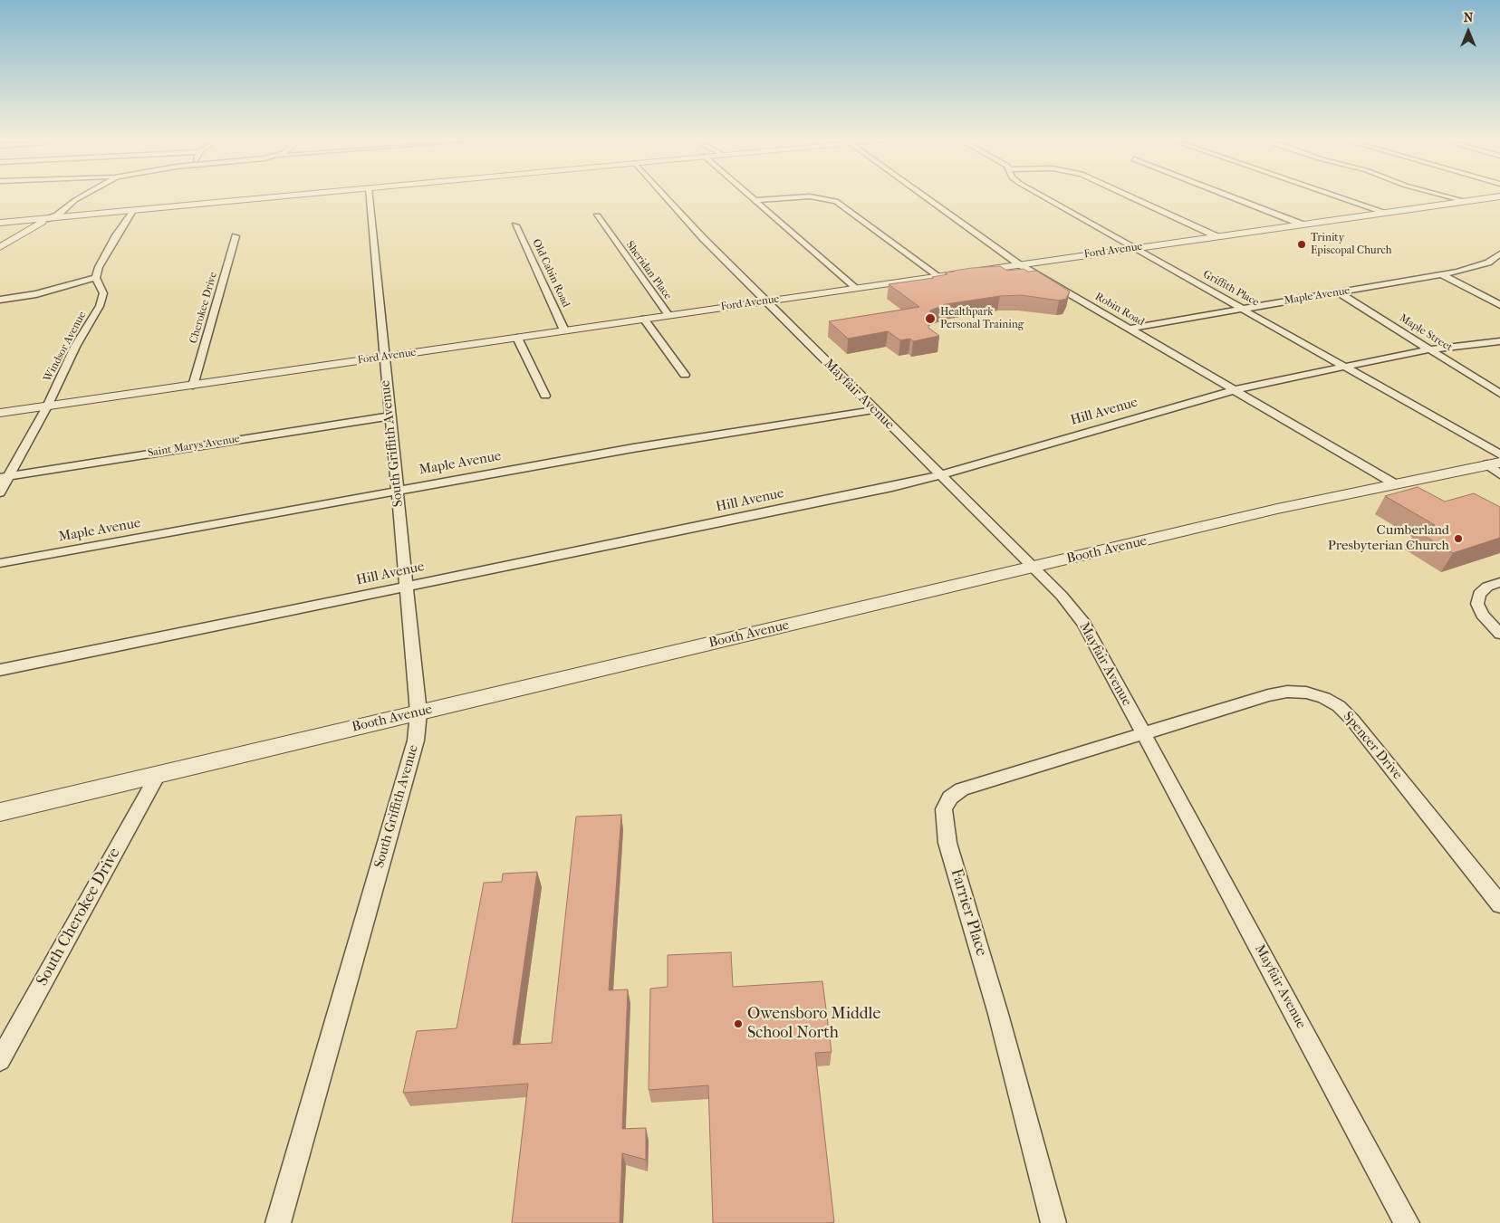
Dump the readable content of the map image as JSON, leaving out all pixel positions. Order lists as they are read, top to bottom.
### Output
{
  "streets": {
    "street": [
      "Ford Avenue",
      "Sheridan Place",
      "Old Cabin Road",
      "Griffith Place",
      "Maple Avenue",
      "Cherokee Drive",
      "Robin Road",
      "Maple Street",
      "Windsor Avenue",
      "Mayfair Avenue",
      "Hill Avenue",
      "South Griffith Avenue",
      "Saint Marys Avenue",
      "Booth Avenue",
      "Spencer Drive",
      "Farrier Place",
      "South Cherokee Drive"
    ]
  },
  "crossings": [
    ["Ford Avenue", "Sheridan Place"],
    ["Ford Avenue", "Old Cabin Road"],
    ["Ford Avenue", "Griffith Place"],
    ["Ford Avenue", "Cherokee Drive"],
    ["Ford Avenue", "Robin Road"],
    ["Ford Avenue", "Windsor Avenue"],
    ["Ford Avenue", "Mayfair Avenue"],
    ["Ford Avenue", "South Griffith Avenue"],
    ["Griffith Place", "Maple Avenue"],
    ["Griffith Place", "Hill Avenue"],
    ["Griffith Place", "Booth Avenue"],
    ["Maple Avenue", "Robin Road"],
    ["Maple Avenue", "Maple Street"],
    ["Maple Avenue", "Mayfair Avenue"],
    ["Maple Avenue", "South Griffith Avenue"],
    ["Robin Road", "Hill Avenue"],
    ["Robin Road", "Booth Avenue"],
    ["Maple Street", "Hill Avenue"],
    ["Windsor Avenue", "Saint Marys Avenue"],
    ["Mayfair Avenue", "Hill Avenue"],
    ["Mayfair Avenue", "Booth Avenue"],
    ["Mayfair Avenue", "Spencer Drive"],
    ["Mayfair Avenue", "Farrier Place"],
    ["Hill Avenue", "South Griffith Avenue"],
    ["South Griffith Avenue", "Saint Marys Avenue"],
    ["South Griffith Avenue", "Booth Avenue"],
    ["Booth Avenue", "South Cherokee Drive"],
    ["Spencer Drive", "Farrier Place"]
  ],
  "places": [
    "Trinity Episcopal Church",
    "Healthpark Personal Training",
    "Cumberland Presbyterian Church",
    "Owensboro Middle School North"
  ],
  "north": "top"
}
